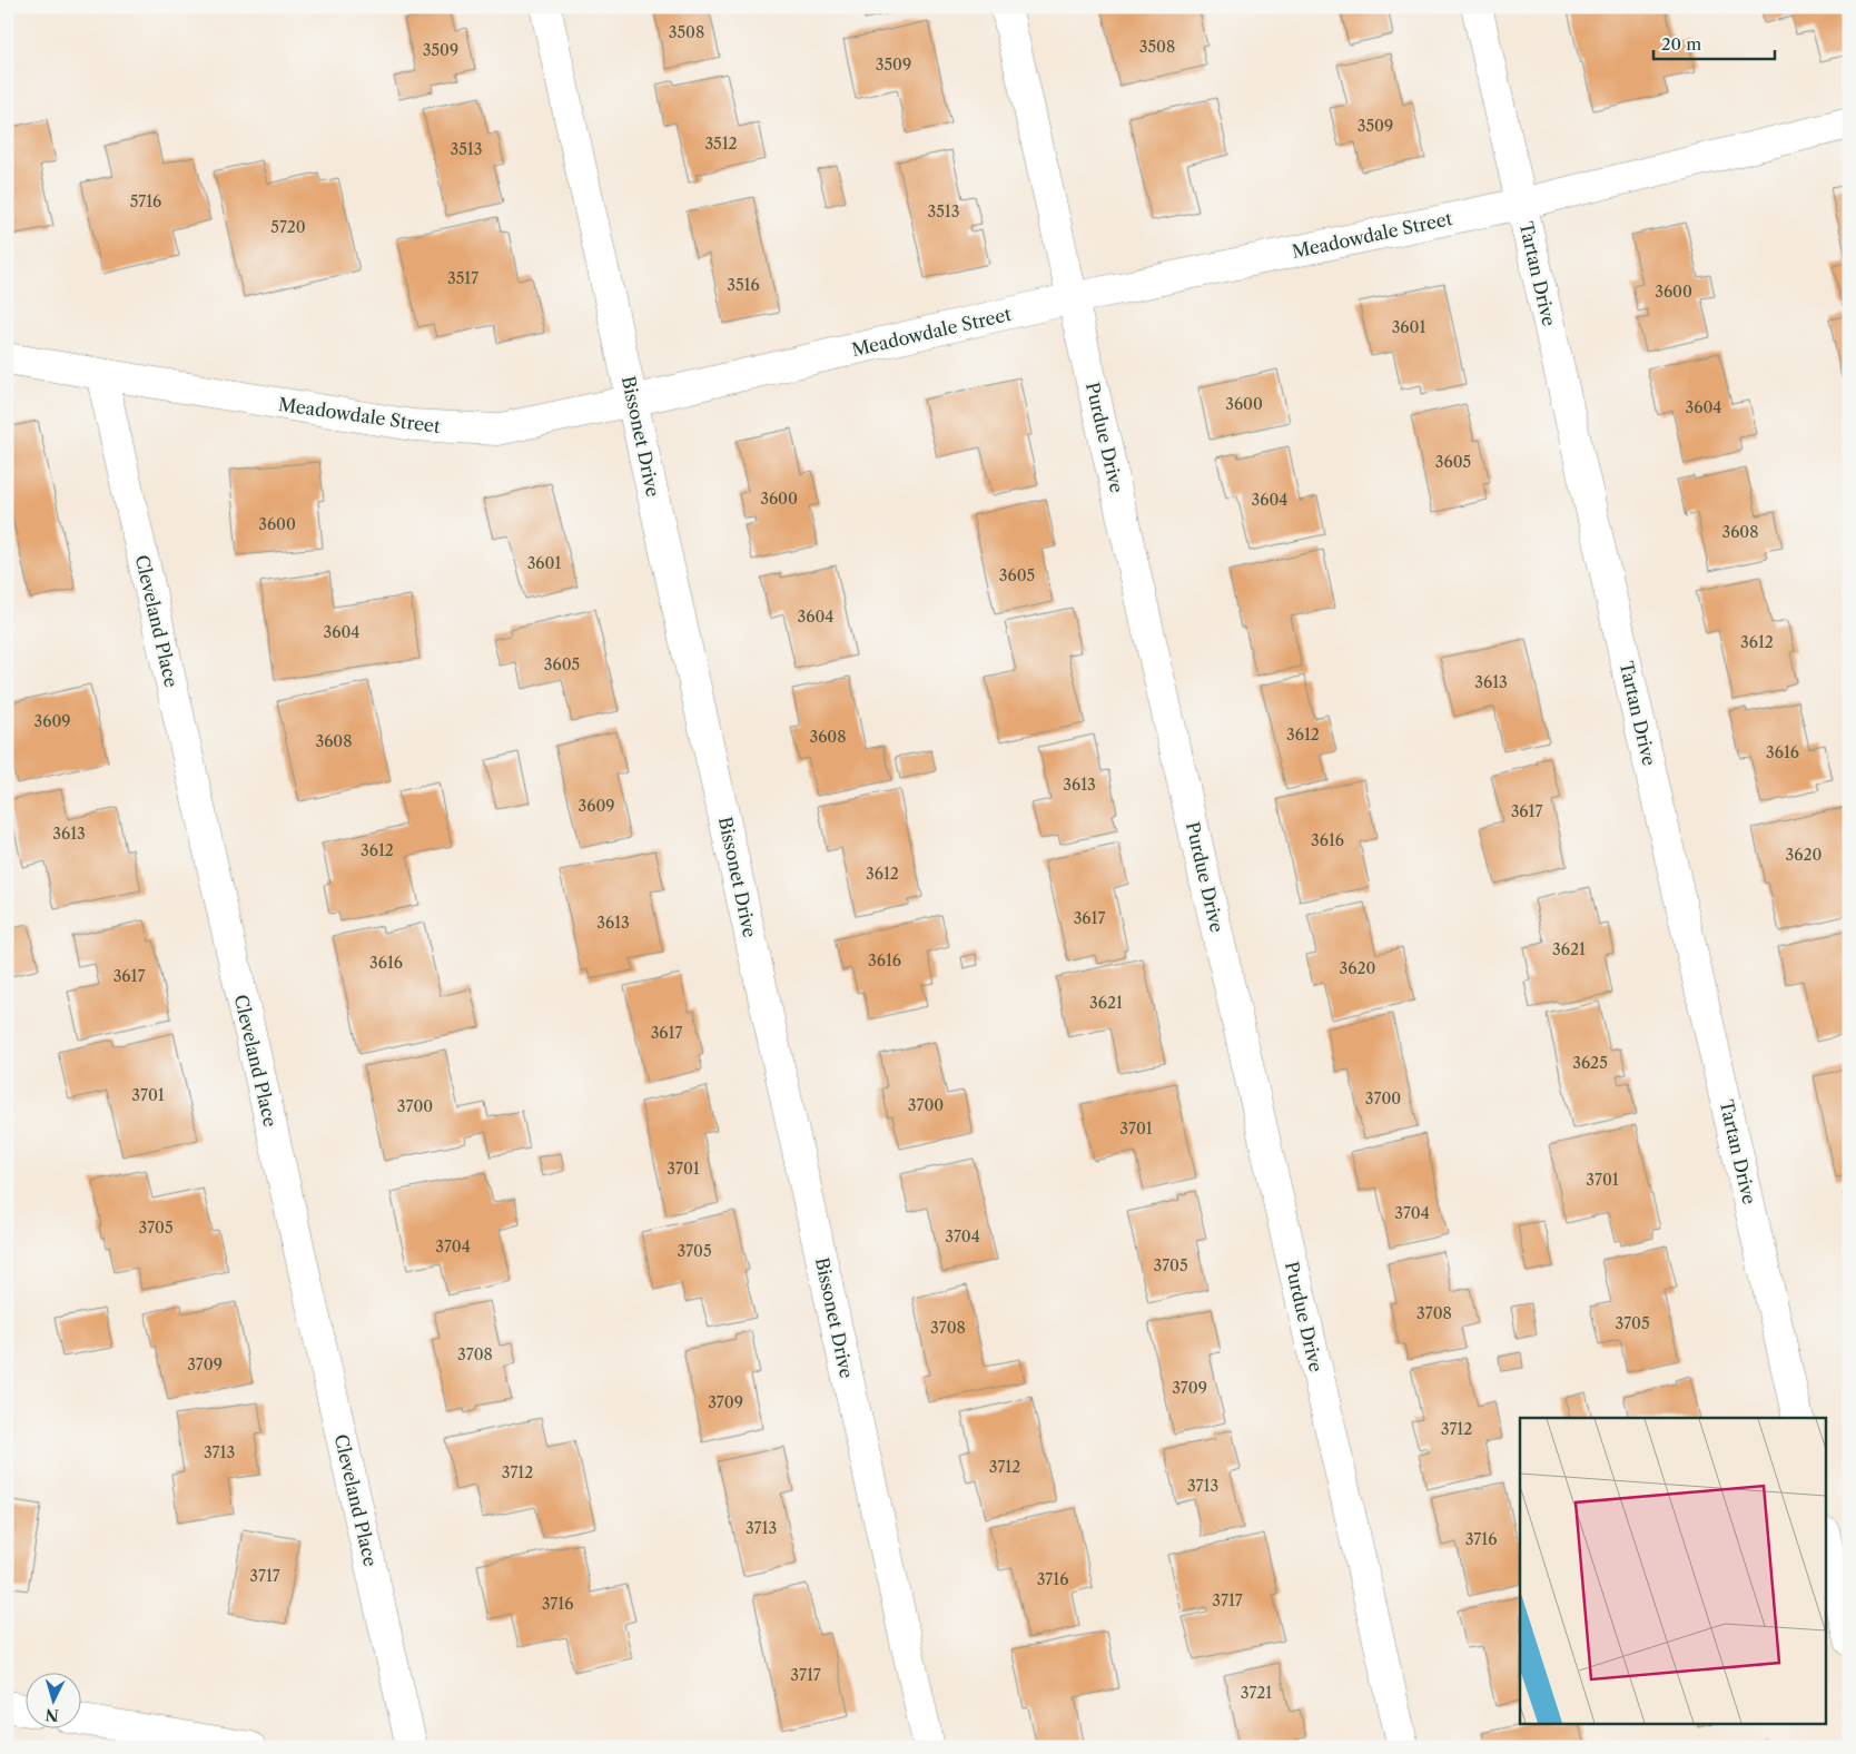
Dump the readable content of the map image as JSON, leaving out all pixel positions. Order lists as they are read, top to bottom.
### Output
{
  "streets": {
    "street": [
      "Meadowdale Street",
      "Tartan Drive",
      "Bissonet Drive",
      "Purdue Drive",
      "Cleveland Place"
    ]
  },
  "crossings": [
    ["Meadowdale Street", "Tartan Drive"],
    ["Meadowdale Street", "Bissonet Drive"],
    ["Meadowdale Street", "Purdue Drive"],
    ["Meadowdale Street", "Cleveland Place"]
  ],
  "house_numbers": [
    "3508",
    "3508",
    "3509",
    "3509",
    "3509",
    "3512",
    "3513",
    "5716",
    "3513",
    "5720",
    "3517",
    "3516",
    "3600",
    "3601",
    "3600",
    "3604",
    "3605",
    "3600",
    "3604",
    "3600",
    "3608",
    "3601",
    "3605",
    "3604",
    "3604",
    "3612",
    "3605",
    "3613",
    "3609",
    "3612",
    "3608",
    "3608",
    "3616",
    "3613",
    "3609",
    "3617",
    "3613",
    "3616",
    "3612",
    "3620",
    "3612",
    "3617",
    "3613",
    "3621",
    "3616",
    "3616",
    "3620",
    "3617",
    "3621",
    "3617",
    "3625",
    "3701",
    "3700",
    "3700",
    "3700",
    "3701",
    "3701",
    "3701",
    "3704",
    "3705",
    "3704",
    "3704",
    "3705",
    "3705",
    "3708",
    "3705",
    "3708",
    "3708",
    "3709",
    "3709",
    "3709",
    "3712",
    "3713",
    "3712",
    "3712",
    "3713",
    "3713",
    "3716",
    "3717",
    "3716",
    "3717",
    "3716",
    "3717",
    "3721"
  ],
  "scale_bar": "20 m",
  "north": "bottom"
}
